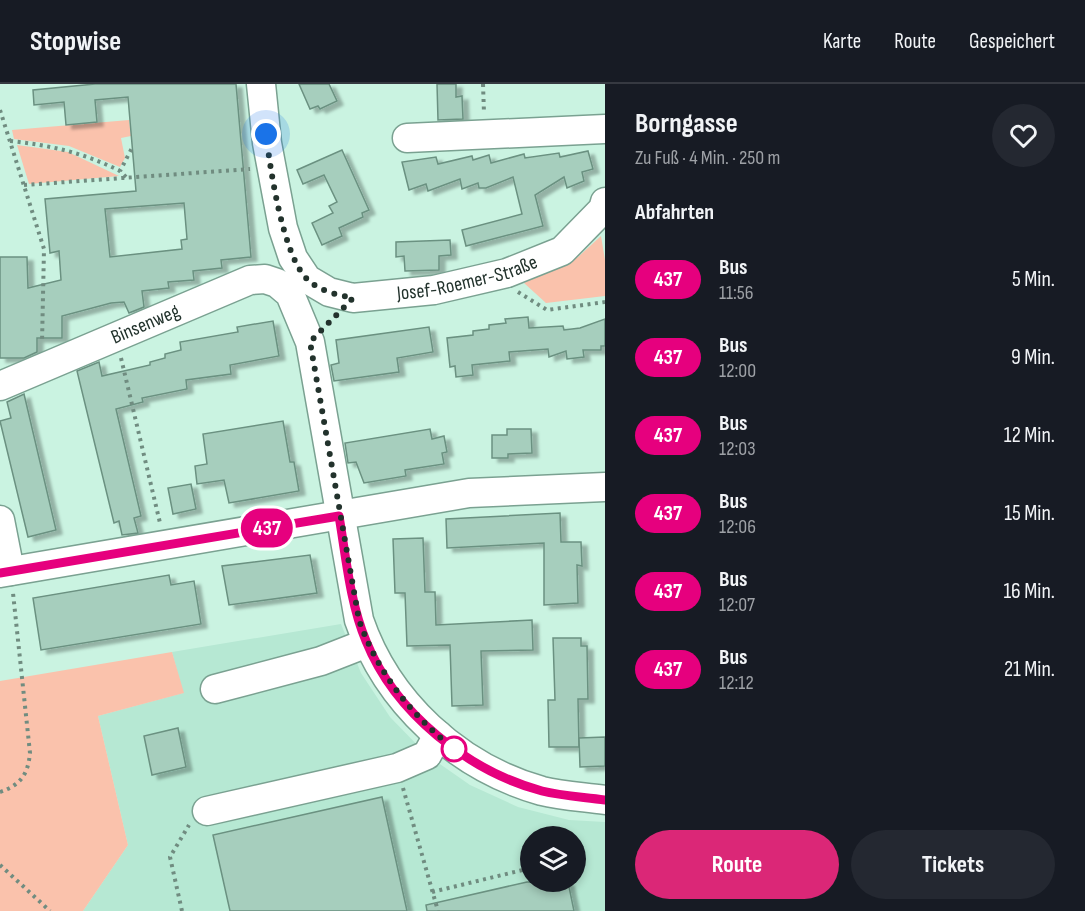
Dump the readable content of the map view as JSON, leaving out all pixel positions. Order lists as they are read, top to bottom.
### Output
{
  "streets": {
    "street": ["Josef-Roemer-Straße", "Binsenweg"]
  },
  "crossings": [
    ["Josef-Roemer-Straße", "Binsenweg"]
  ],
  "lines": ["bus line 437"],
  "page": {
    "header": "Stopwise",
    "nav": ["Karte", "Route", "Gespeichert"],
    "on_map": "437",
    "heading": [
      ["Borngasse", "Zu Fuß · 4 Min. · 250 m"],
      "Abfahrten"
    ],
    "list": [
      {
        "mark": "437",
        "name": "Bus",
        "note": "11:56",
        "value": "5 Min."
      },
      {
        "mark": "437",
        "name": "Bus",
        "note": "12:00",
        "value": "9 Min."
      },
      {
        "mark": "437",
        "name": "Bus",
        "note": "12:03",
        "value": "12 Min."
      },
      {
        "mark": "437",
        "name": "Bus",
        "note": "12:06",
        "value": "15 Min."
      },
      {
        "mark": "437",
        "name": "Bus",
        "note": "12:07",
        "value": "16 Min."
      },
      {
        "mark": "437",
        "name": "Bus",
        "note": "12:12",
        "value": "21 Min."
      }
    ],
    "buttons": ["Route", "Tickets"]
  }
}
